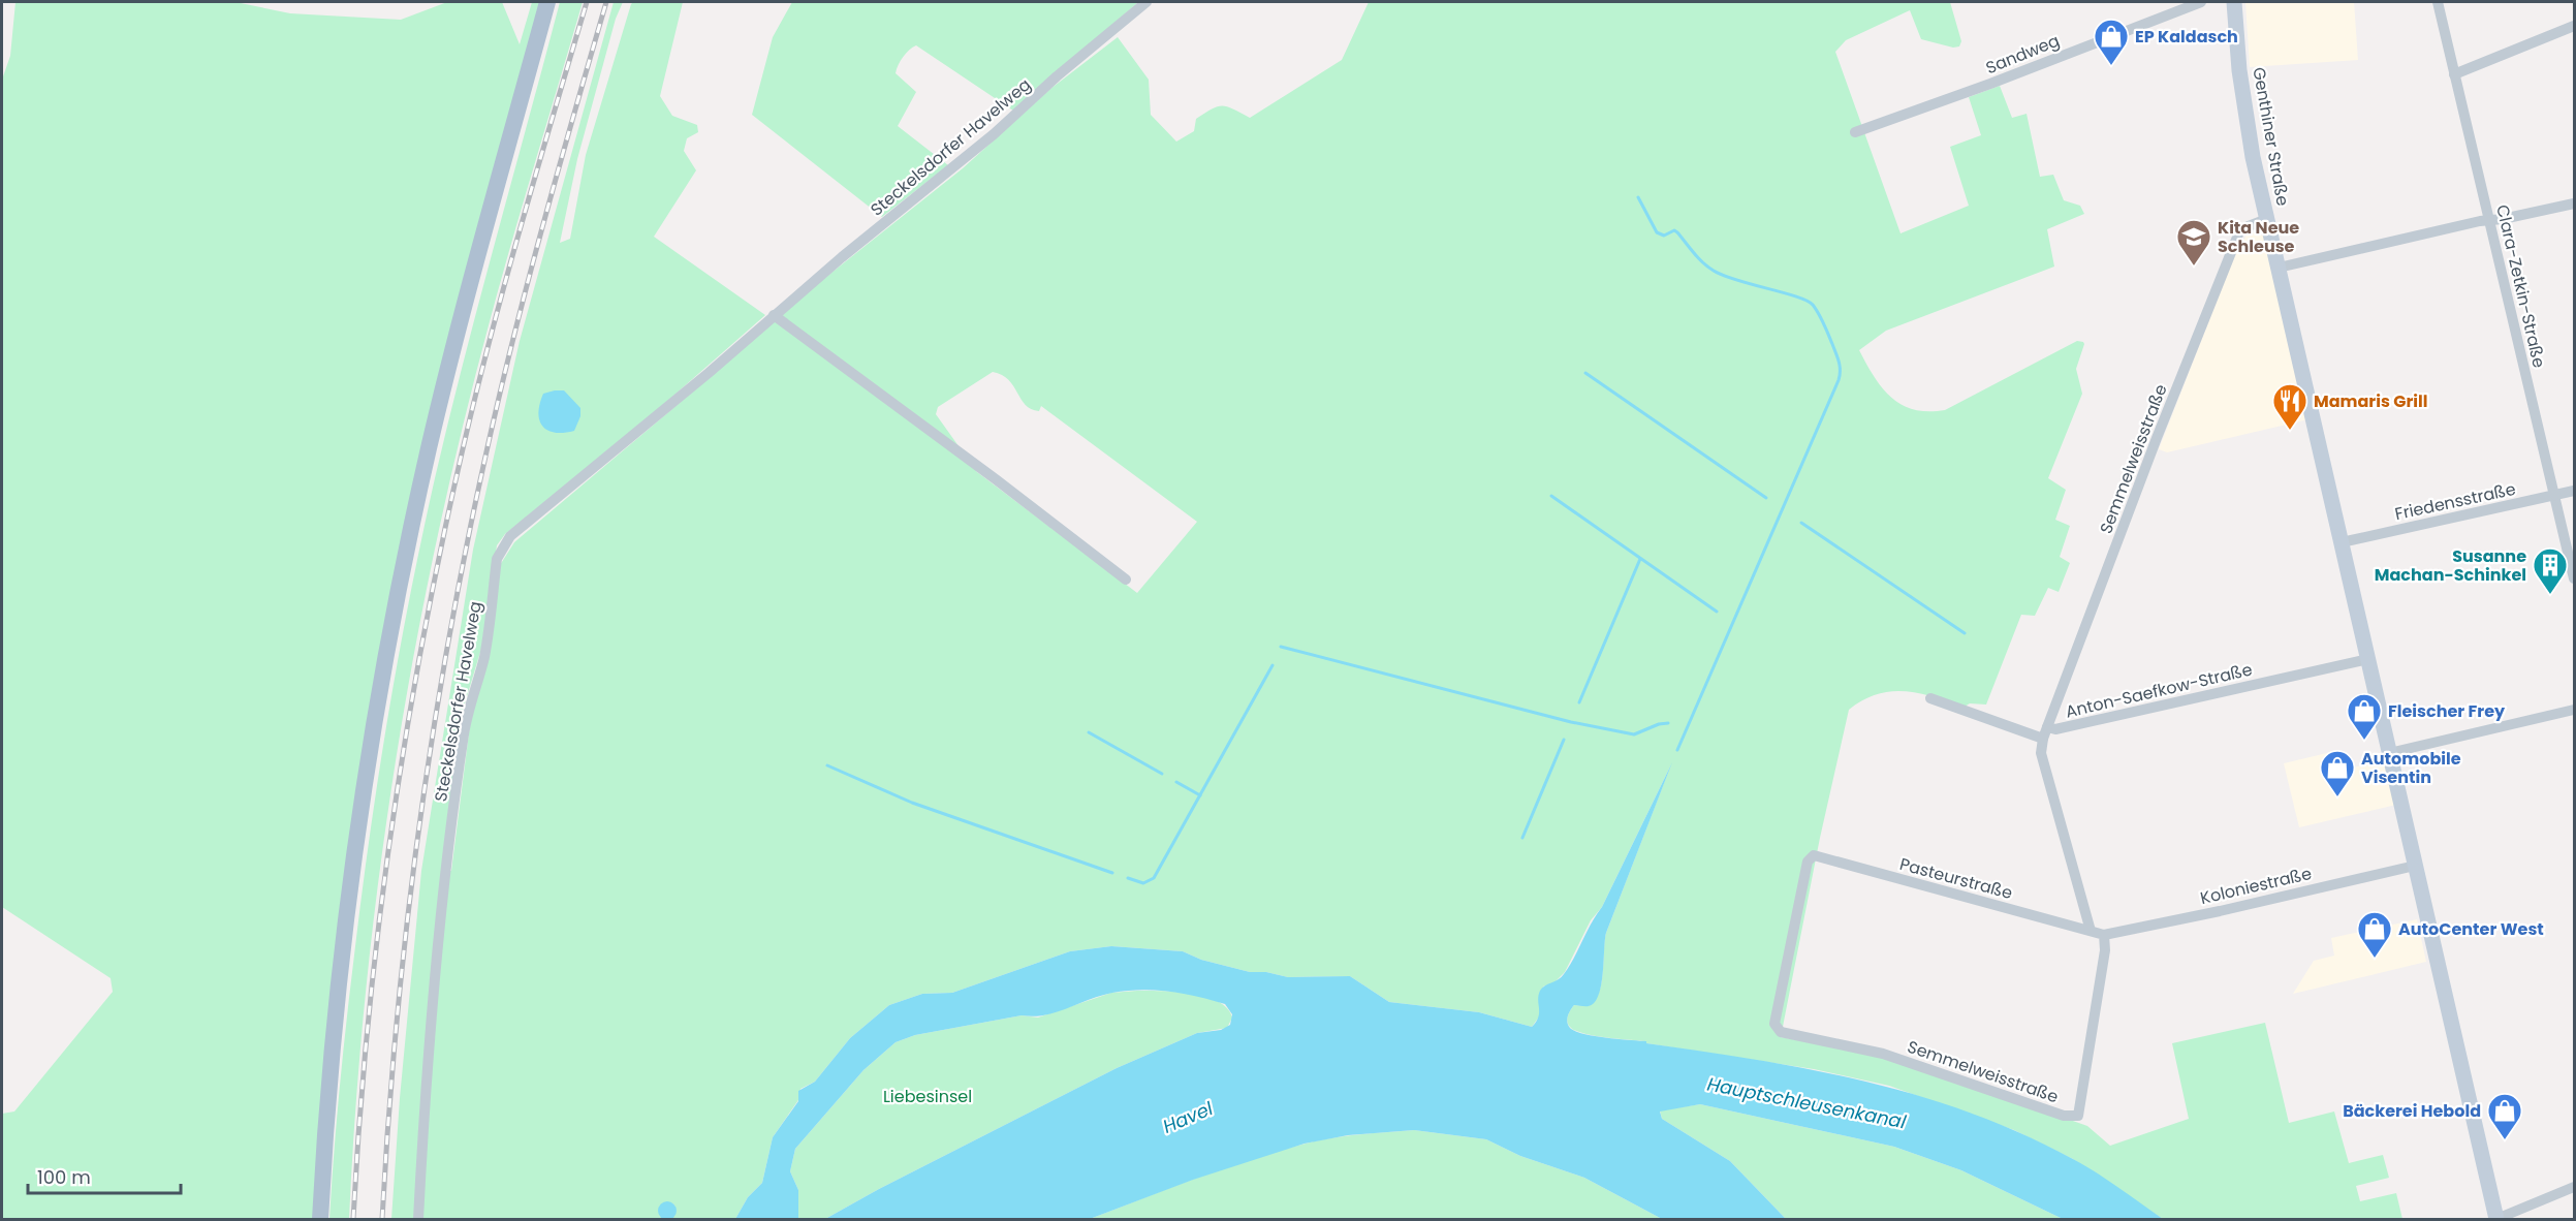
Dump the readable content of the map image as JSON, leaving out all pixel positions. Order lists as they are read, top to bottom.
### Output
{
  "streets": {
    "main road": ["Genthiner Straße"],
    "street": [
      "Sandweg",
      "Steckelsdorfer Havelweg",
      "Clara-Zetkin-Straße",
      "Semmelweisstraße",
      "Friedensstraße",
      "Anton-Saefkow-Straße",
      "Pasteurstraße",
      "Koloniestraße"
    ]
  },
  "crossings": [
    ["Genthiner Straße", "Semmelweisstraße"],
    ["Genthiner Straße", "Friedensstraße"],
    ["Genthiner Straße", "Anton-Saefkow-Straße"],
    ["Genthiner Straße", "Koloniestraße"],
    ["Clara-Zetkin-Straße", "Friedensstraße"],
    ["Semmelweisstraße", "Anton-Saefkow-Straße"],
    ["Semmelweisstraße", "Pasteurstraße"],
    ["Semmelweisstraße", "Koloniestraße"]
  ],
  "water": ["Hauptschleusenkanal", "Havel"],
  "parks": ["Liebesinsel"],
  "places": {
    "shop": [
      "EP Kaldasch",
      "Fleischer Frey",
      "Automobile Visentin",
      "AutoCenter West",
      "Bäckerei Hebold"
    ],
    "school or university": ["Kita Neue Schleuse"],
    "restaurant": ["Mamaris Grill"],
    "building": ["Susanne Machan-Schinkel"]
  },
  "scale_bar": "100 m"
}
